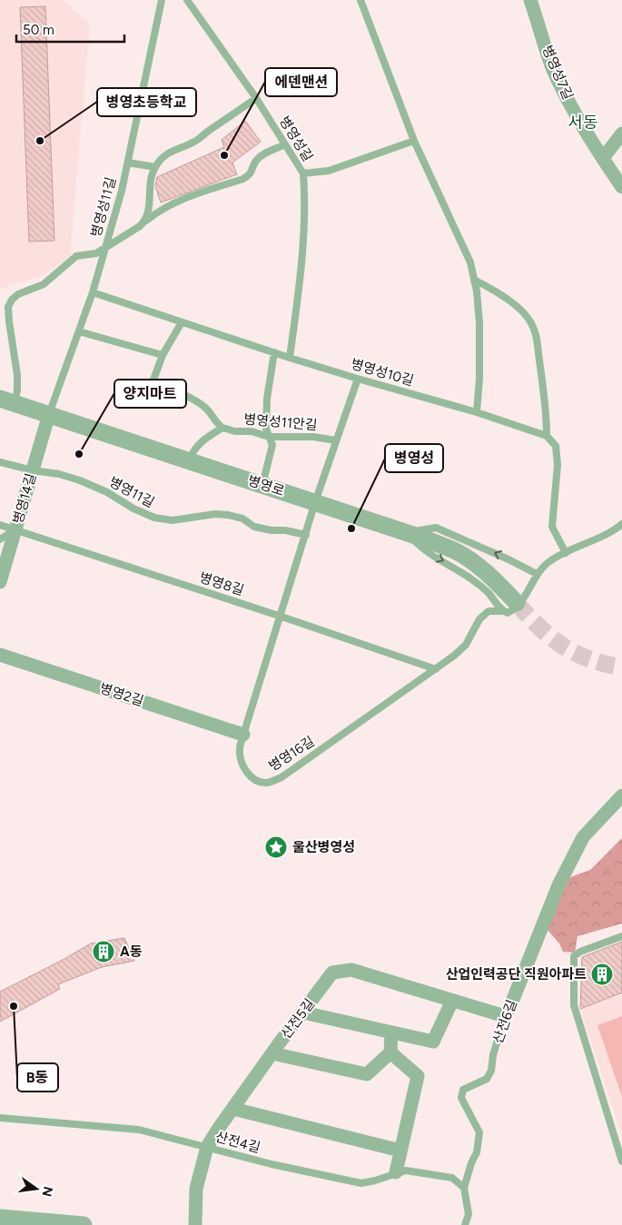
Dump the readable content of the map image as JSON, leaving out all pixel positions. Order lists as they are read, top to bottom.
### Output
{
  "streets": {
    "street": [
      "병영성7길",
      "병영로",
      "병영14길",
      "병영2길",
      "산전5길",
      "산전6길"
    ],
    "lane": [
      "병영성길",
      "병영성11길",
      "병영성10길",
      "병영성11안길",
      "병영11길",
      "병영8길",
      "병영16길",
      "산전4길"
    ]
  },
  "crossings": [
    ["병영성11길", "병영성10길"],
    ["병영성11길", "병영로"],
    ["병영성11길", "병영14길"],
    ["병영성10길", "병영16길"],
    ["병영성11안길", "병영16길"],
    ["병영로", "병영14길"],
    ["병영로", "병영16길"],
    ["병영11길", "병영14길"],
    ["병영11길", "병영16길"],
    ["병영14길", "병영8길"],
    ["병영8길", "병영16길"],
    ["병영2길", "병영16길"],
    ["산전5길", "산전6길"],
    ["산전5길", "산전4길"],
    ["산전6길", "산전4길"]
  ],
  "districts": ["서동"],
  "places": {
    "other": [
      "병영초등학교",
      "에덴맨션",
      "양지마트",
      "병영성",
      "B동"
    ],
    "place": ["울산병영성"],
    "building": ["A동", "산업인력공단 직원아파트"]
  },
  "scale_bar": "50 m",
  "north": "right"
}
